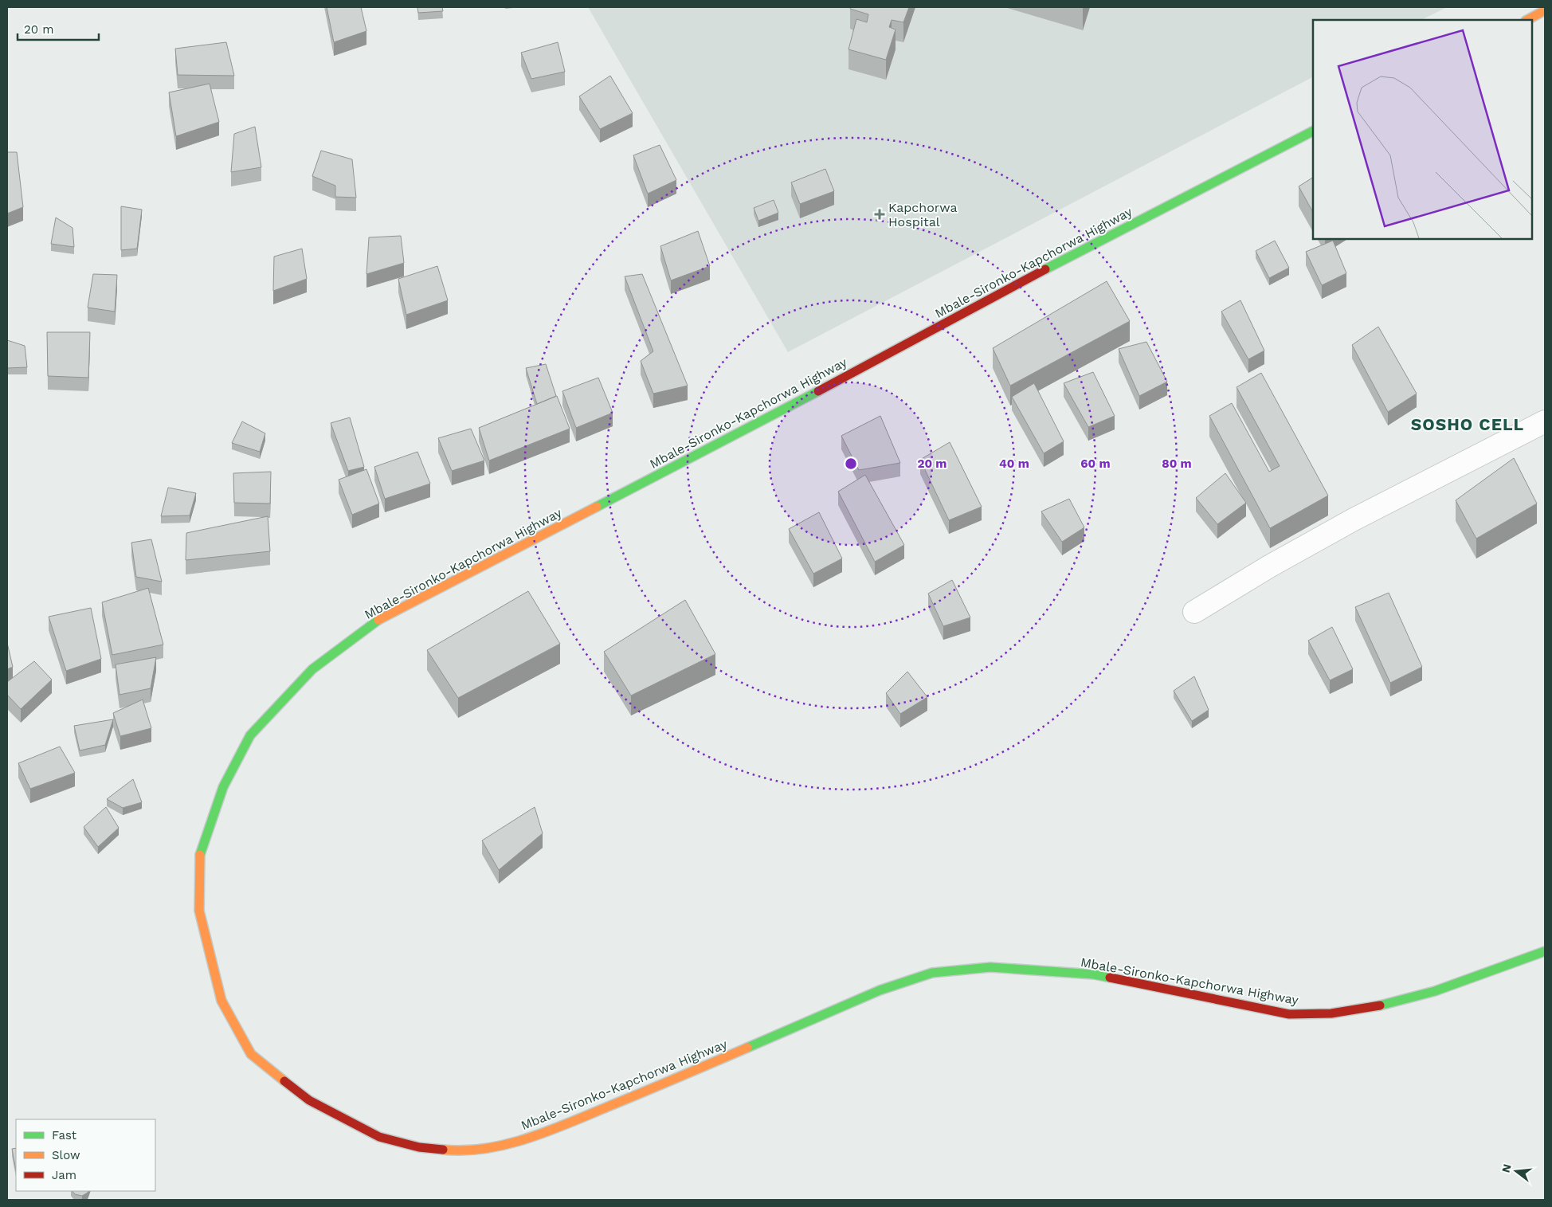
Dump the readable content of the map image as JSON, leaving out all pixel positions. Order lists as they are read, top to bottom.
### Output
{
  "streets": {
    "main road": ["Mbale-Sironko-Kapchorwa Highway"]
  },
  "districts": ["SOSHO CELL"],
  "places": {
    "health": ["Kapchorwa Hospital"]
  },
  "legend": ["Fast", "Slow", "Jam"],
  "scale_bar": "20 m",
  "north": "left",
  "rings": [
    "20 m",
    "40 m",
    "60 m",
    "80 m"
  ]
}
